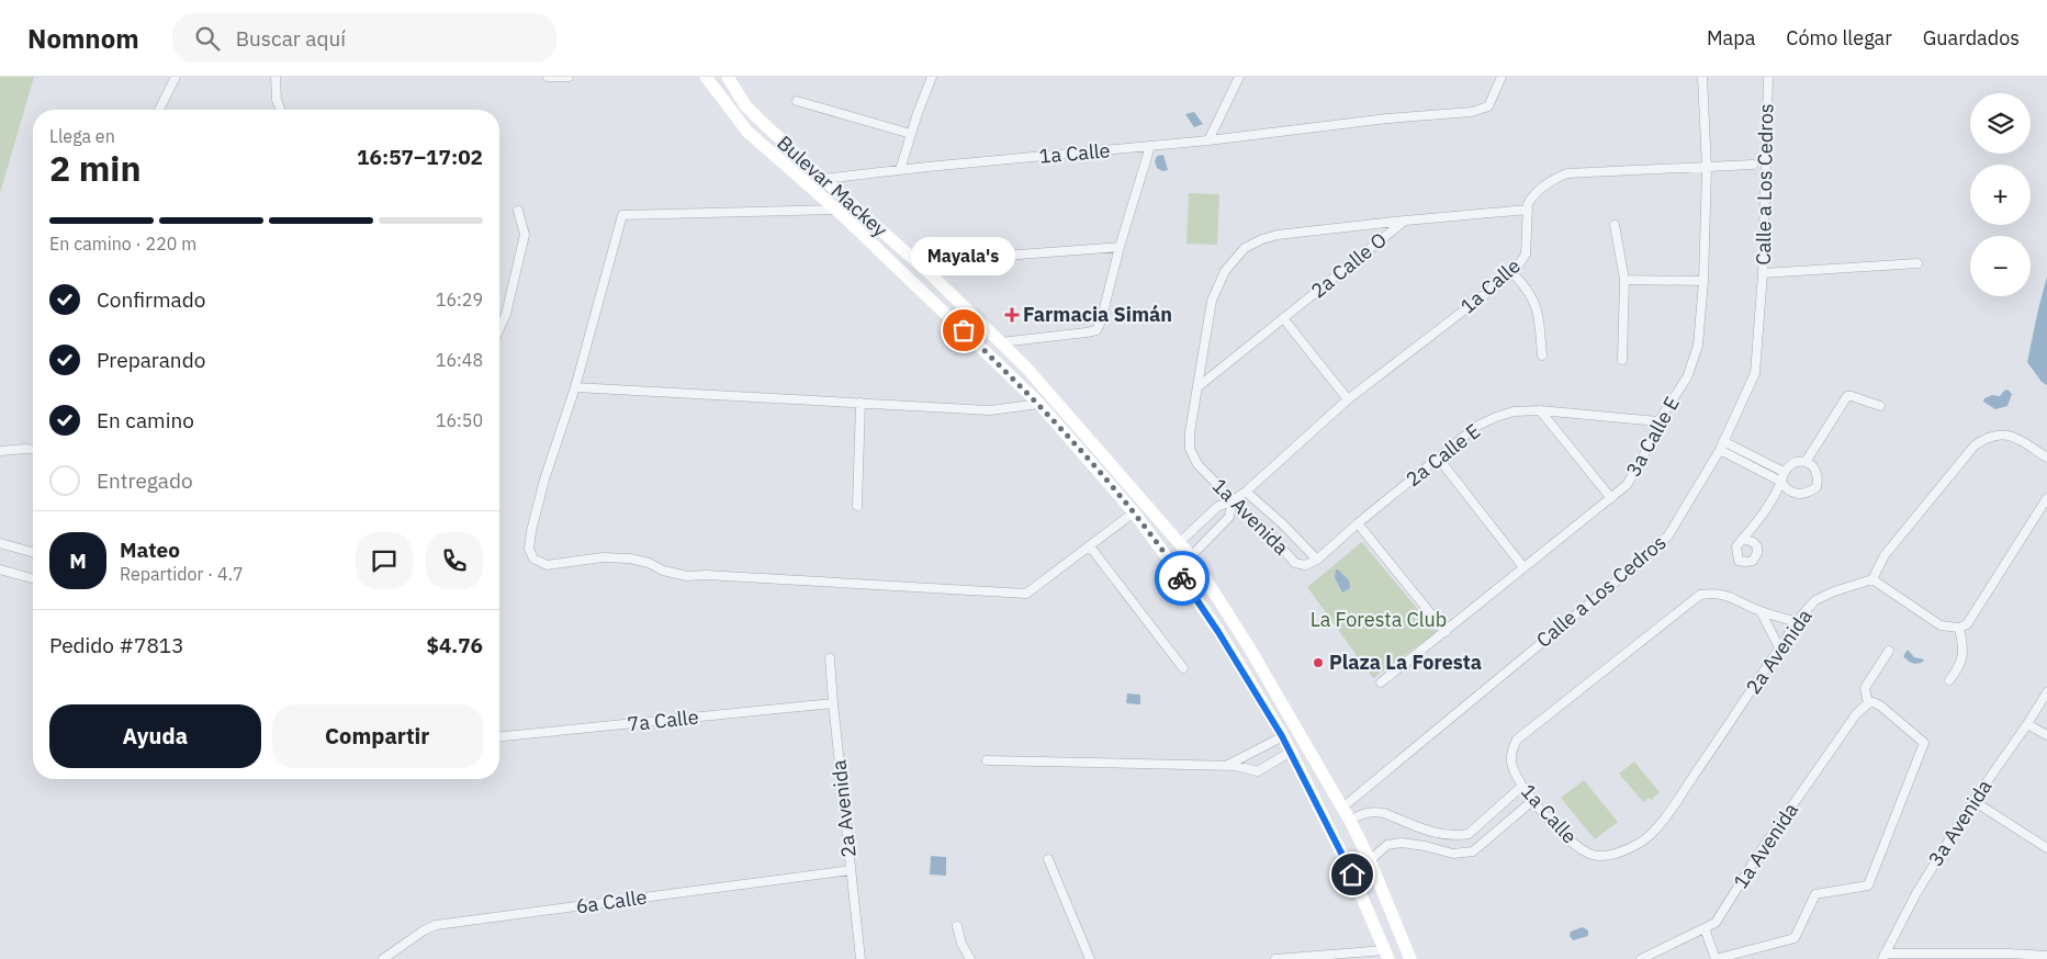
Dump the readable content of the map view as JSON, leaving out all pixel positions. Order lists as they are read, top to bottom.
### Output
{
  "streets": {
    "main road": ["Bulevar Mackey"],
    "street": [
      "1a Calle",
      "Calle a Los Cedros",
      "2a Calle O",
      "3a Calle E",
      "2a Calle E",
      "1a Avenida",
      "2a Avenida",
      "7a Calle",
      "3a Avenida",
      "6a Calle"
    ]
  },
  "crossings": [
    ["1a Calle", "Bulevar Mackey"],
    ["1a Calle", "2a Calle O"],
    ["1a Calle", "1a Avenida"],
    ["1a Calle", "2a Avenida"],
    ["Calle a Los Cedros", "Bulevar Mackey"],
    ["2a Calle O", "1a Avenida"],
    ["3a Calle E", "2a Calle E"],
    ["2a Calle E", "1a Avenida"],
    ["2a Avenida", "7a Calle"],
    ["2a Avenida", "6a Calle"]
  ],
  "parks": ["La Foresta Club"],
  "places": {
    "health": ["Farmacia Simán"],
    "other": ["Mayala's", "Plaza La Foresta"]
  },
  "page": {
    "header": "Nomnom",
    "search": "Buscar aquí",
    "nav": ["Mapa", "Cómo llegar", "Guardados"],
    "map_buttons": ["+", "−"],
    "heading": ["2 min", "Llega en", "16:57–17:02"],
    "panel": [
      "Mateo",
      "Repartidor · 4.7",
      "Pedido #7813",
      "$4.76"
    ],
    "bar": "En camino · 220 m",
    "bubble": "Mayala's",
    "list": [
      ["Confirmado", "16:29"],
      ["Preparando", "16:48"],
      ["En camino", "16:50"],
      "Entregado"
    ],
    "round": "M",
    "buttons": ["Ayuda", "Compartir"]
  }
}
